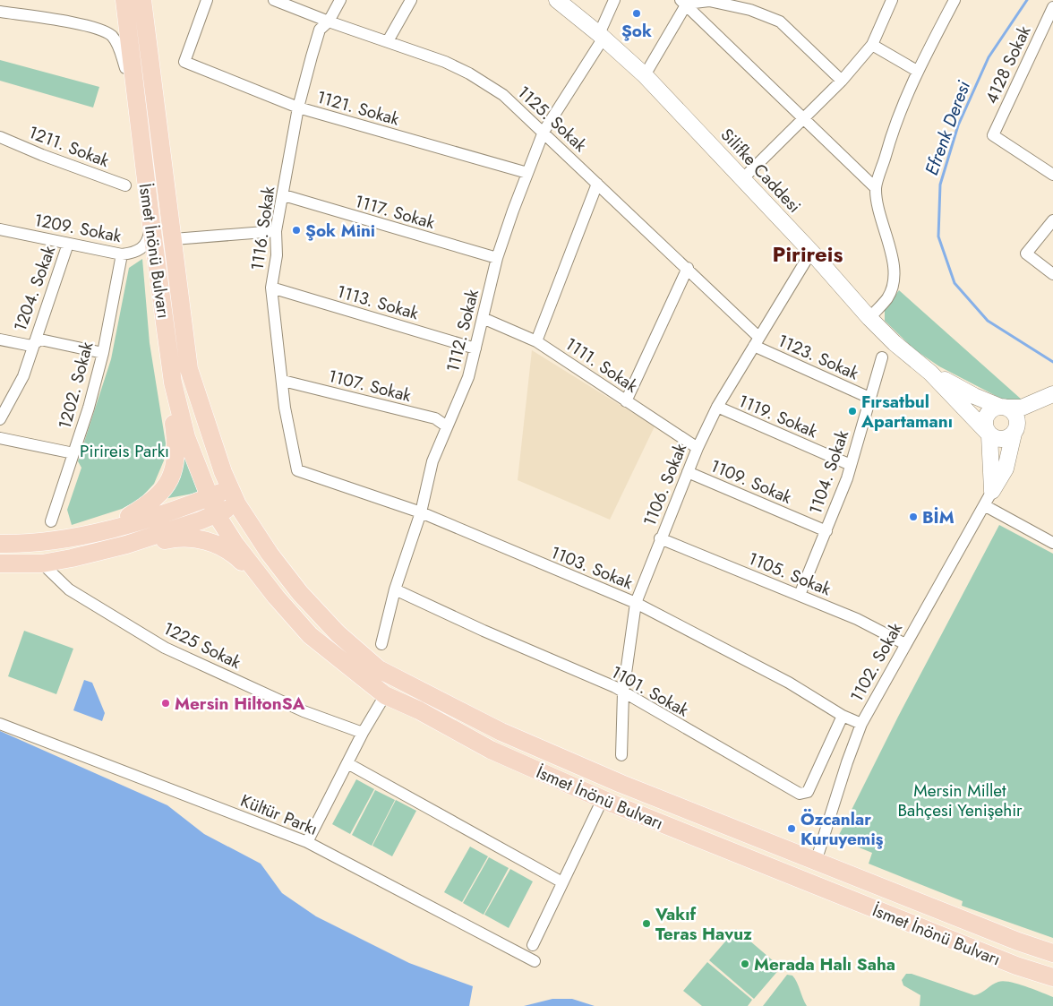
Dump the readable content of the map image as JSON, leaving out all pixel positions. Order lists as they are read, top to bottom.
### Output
{
  "streets": {
    "main road": ["İsmet İnönü Bulvarı"],
    "street": [
      "4128 Sokak",
      "1121. Sokak",
      "1125. Sokak",
      "1211. Sokak",
      "Silifke Caddesi",
      "1117. Sokak",
      "1209. Sokak",
      "1116. Sokak",
      "1204. Sokak",
      "1113. Sokak",
      "1112. Sokak",
      "1123. Sokak",
      "1111. Sokak",
      "1202. Sokak",
      "1107. Sokak",
      "1119. Sokak",
      "1104. Sokak",
      "1109. Sokak",
      "1106. Sokak",
      "1103. Sokak",
      "1105. Sokak",
      "1225 Sokak",
      "1102. Sokak",
      "1101. Sokak",
      "Kültür Parkı"
    ]
  },
  "crossings": [
    ["1121. Sokak", "1116. Sokak"],
    ["1121. Sokak", "1112. Sokak"],
    ["1125. Sokak", "1116. Sokak"],
    ["1125. Sokak", "1112. Sokak"],
    ["1125. Sokak", "1123. Sokak"],
    ["1125. Sokak", "1106. Sokak"],
    ["Silifke Caddesi", "1112. Sokak"],
    ["Silifke Caddesi", "1106. Sokak"],
    ["1117. Sokak", "1116. Sokak"],
    ["1117. Sokak", "1112. Sokak"],
    ["1209. Sokak", "İsmet İnönü Bulvarı"],
    ["1209. Sokak", "1204. Sokak"],
    ["1209. Sokak", "1202. Sokak"],
    ["1116. Sokak", "1113. Sokak"],
    ["1116. Sokak", "1107. Sokak"],
    ["1116. Sokak", "1103. Sokak"],
    ["İsmet İnönü Bulvarı", "1102. Sokak"],
    ["1113. Sokak", "1112. Sokak"],
    ["1112. Sokak", "1111. Sokak"],
    ["1112. Sokak", "1107. Sokak"],
    ["1112. Sokak", "1103. Sokak"],
    ["1112. Sokak", "1101. Sokak"],
    ["1123. Sokak", "1104. Sokak"],
    ["1123. Sokak", "1106. Sokak"],
    ["1111. Sokak", "1106. Sokak"],
    ["1119. Sokak", "1104. Sokak"],
    ["1119. Sokak", "1106. Sokak"],
    ["1104. Sokak", "1109. Sokak"],
    ["1104. Sokak", "1105. Sokak"],
    ["1109. Sokak", "1106. Sokak"],
    ["1106. Sokak", "1103. Sokak"],
    ["1106. Sokak", "1105. Sokak"],
    ["1106. Sokak", "1101. Sokak"],
    ["1103. Sokak", "1102. Sokak"],
    ["1103. Sokak", "1101. Sokak"],
    ["1105. Sokak", "1102. Sokak"]
  ],
  "districts": ["Pirireis"],
  "water": ["Efrenk Deresi"],
  "parks": ["Pirireis Parkı", "Mersin Millet Bahçesi Yenişehir"],
  "places": [
    "Şok",
    "Şok Mini",
    "Fırsatbul Apartamanı",
    "BİM",
    "Mersin HiltonSA",
    "Özcanlar Kuruyemiş",
    "Vakıf Teras Havuz",
    "Merada Halı Saha"
  ]
}
